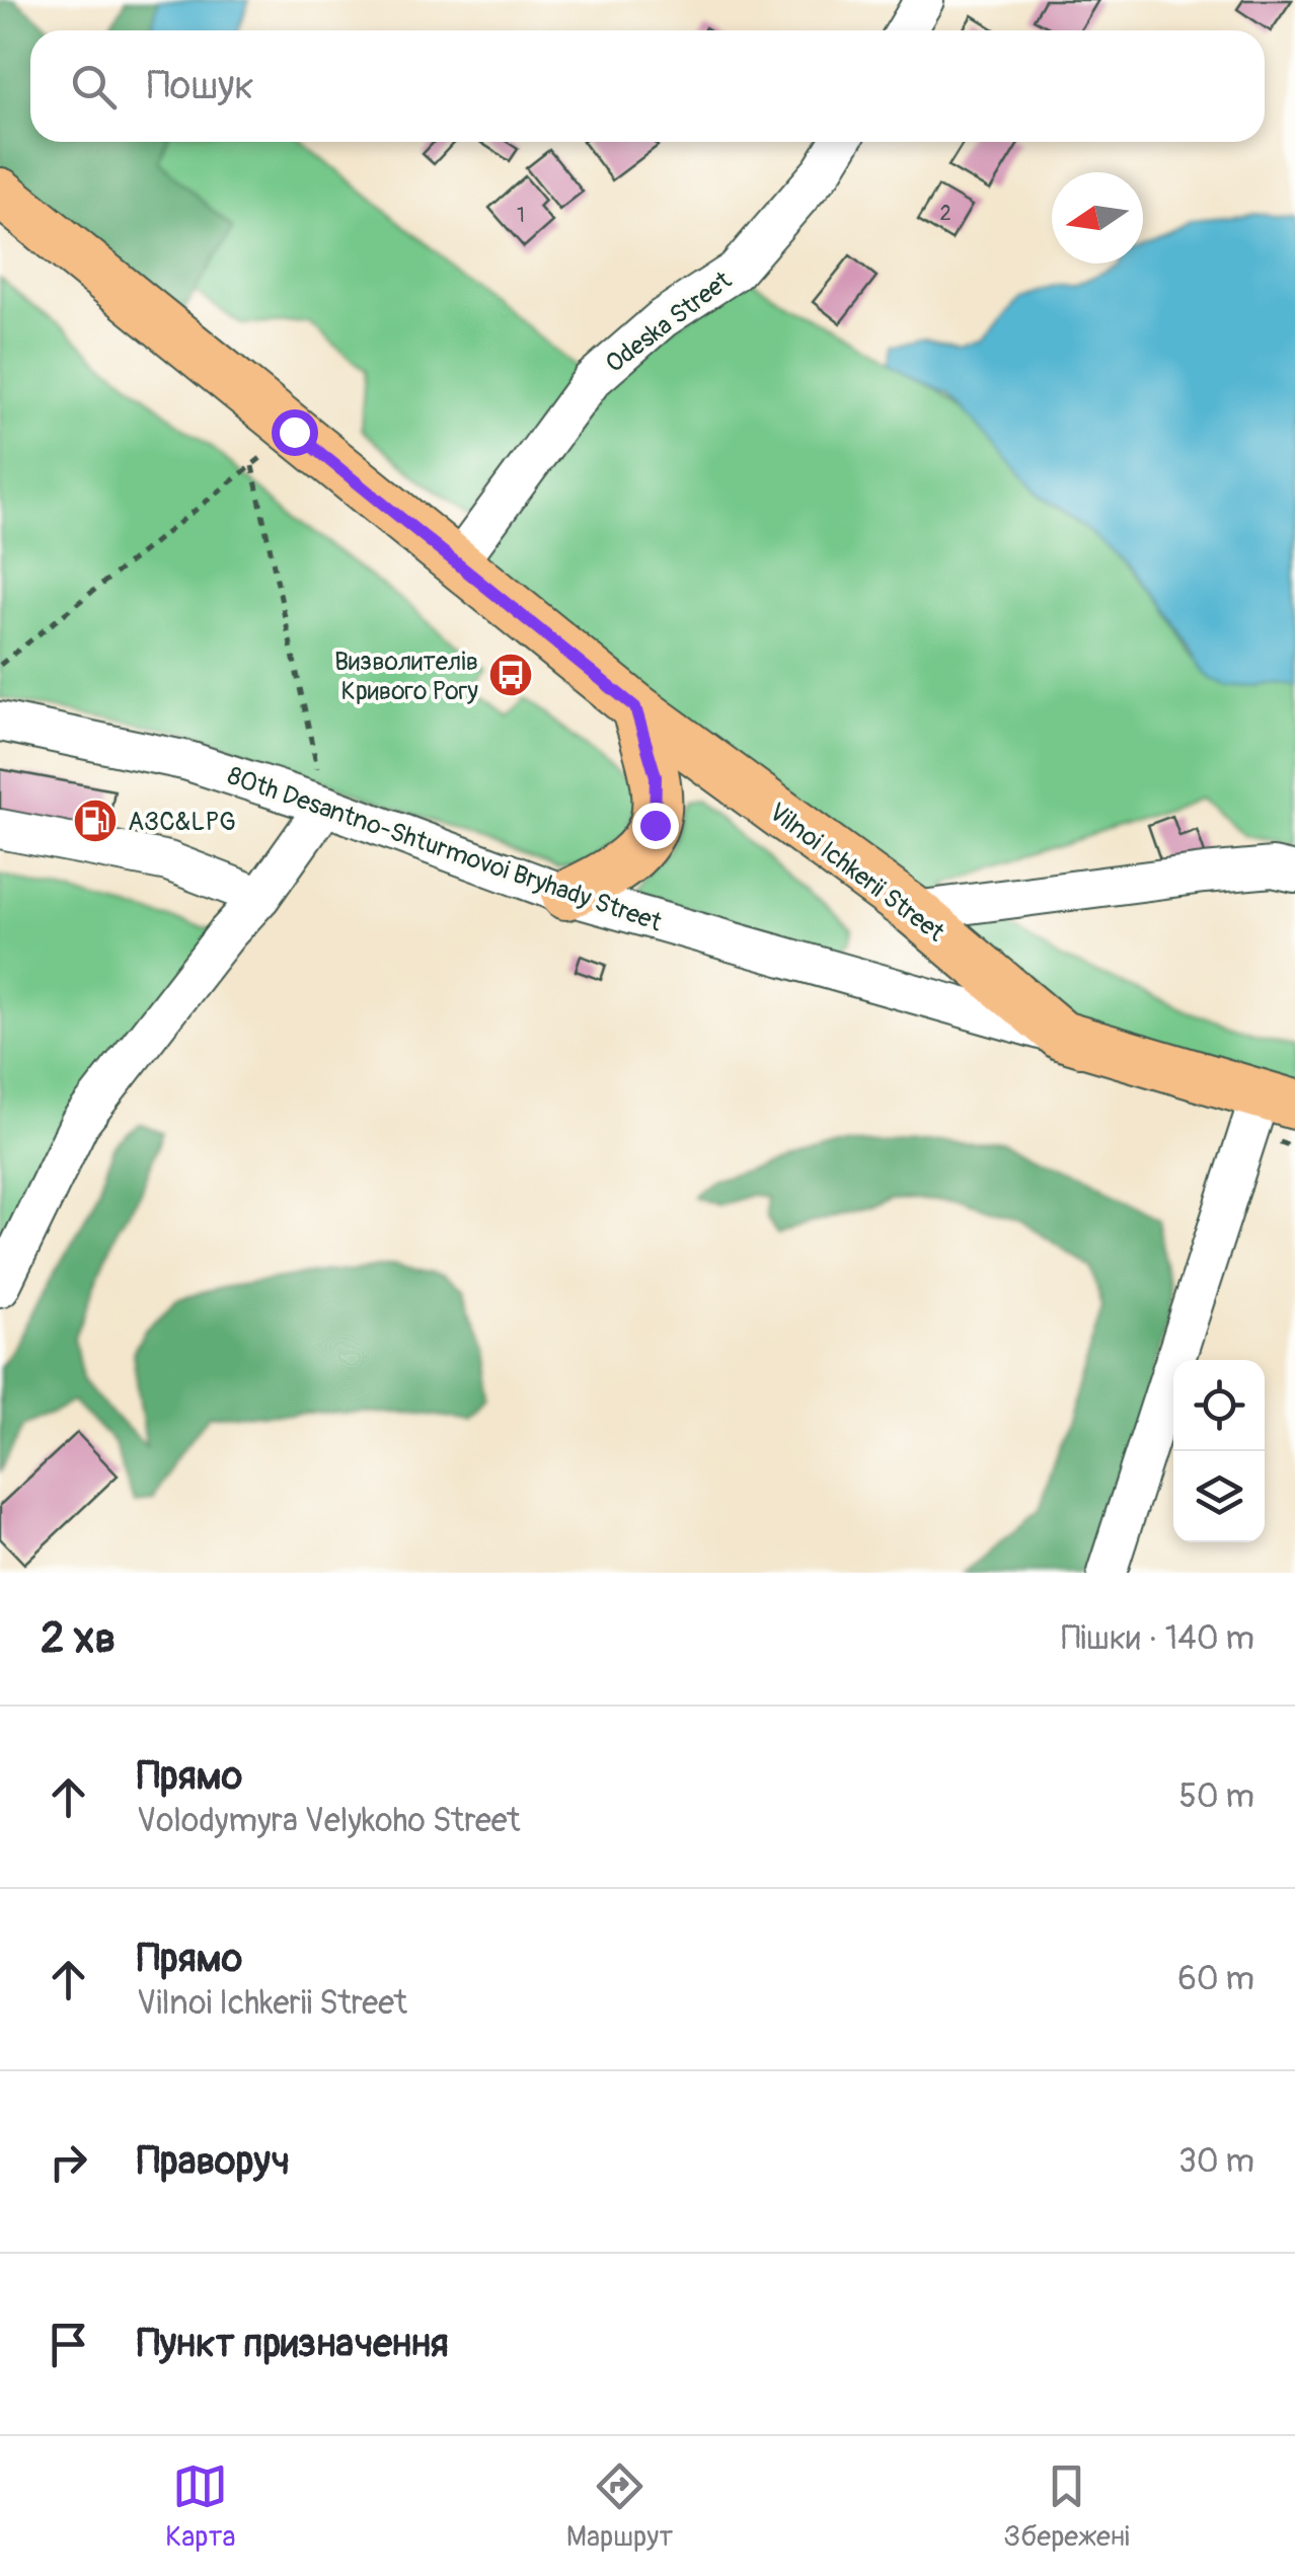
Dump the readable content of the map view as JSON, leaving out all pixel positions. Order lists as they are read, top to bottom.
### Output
{
  "streets": {
    "main road": ["Vilnoi Ichkerii Street"],
    "street": ["Odeska Street", "80th Desantno-Shturmovoi Bryhady Street"]
  },
  "crossings": [
    ["Odeska Street", "Vilnoi Ichkerii Street"],
    ["80th Desantno-Shturmovoi Bryhady Street", "Vilnoi Ichkerii Street"]
  ],
  "places": {
    "bus stop": ["Визволителів Кривого Рогу"],
    "fuel station": ["АЗС&LPG"]
  },
  "house_numbers": ["2", "1"],
  "north": "left",
  "page": {
    "search": "Пошук",
    "heading": ["2 хв", "Пішки · 140 m"],
    "list": [
      ["Прямо", "Volodymyra Velykoho Street", "50 m"],
      ["Прямо", "Vilnoi Ichkerii Street", "60 m"],
      ["Праворуч", "30 m"],
      "Пункт призначення"
    ],
    "nav": ["Карта", "Маршрут", "Збережені"]
  }
}
